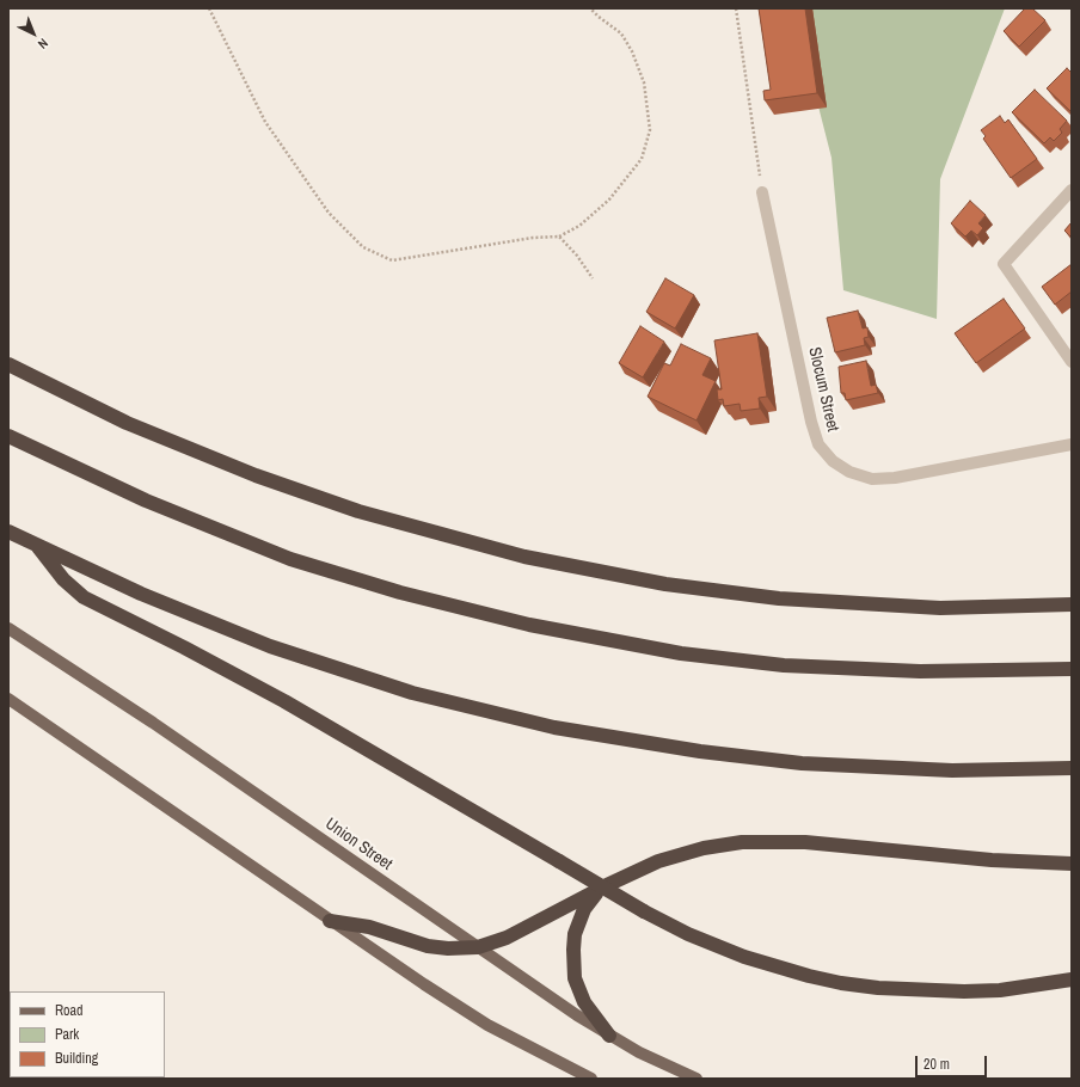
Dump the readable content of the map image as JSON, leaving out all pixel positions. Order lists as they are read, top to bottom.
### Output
{
  "streets": {
    "main road": ["Union Street"],
    "street": ["Slocum Street"]
  },
  "legend": ["Road", "Park", "Building"],
  "scale_bar": "20 m",
  "north": "bottom right"
}
